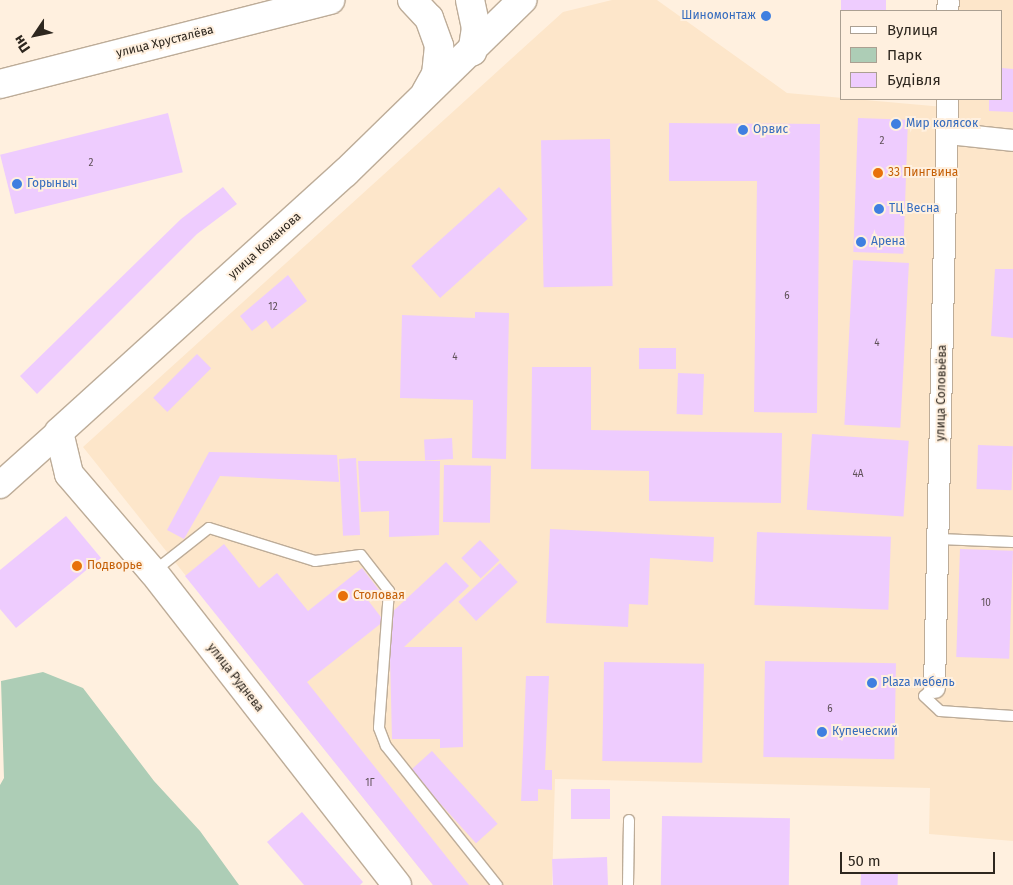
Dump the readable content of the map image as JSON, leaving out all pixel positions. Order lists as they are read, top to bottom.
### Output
{
  "streets": {
    "main road": ["улица Хрусталёва", "улица Кожанова", "улица Руднева"],
    "street": ["улица Соловьёва"]
  },
  "crossings": [
    ["улица Кожанова", "улица Руднева"]
  ],
  "places": [
    "Шиномонтаж",
    "Мир колясок",
    "Орвис",
    "33 Пингвина",
    "Горыныч",
    "ТЦ Весна",
    "Арена",
    "Подворье",
    "Столовая",
    "Plaza мебель",
    "Купеческий"
  ],
  "house_numbers": [
    "2",
    "2",
    "6",
    "12",
    "4",
    "4",
    "4А",
    "10",
    "6",
    "1Г"
  ],
  "legend": ["Вулиця", "Парк", "Будівля"],
  "scale_bar": "50 m",
  "north": "bottom left"
}
